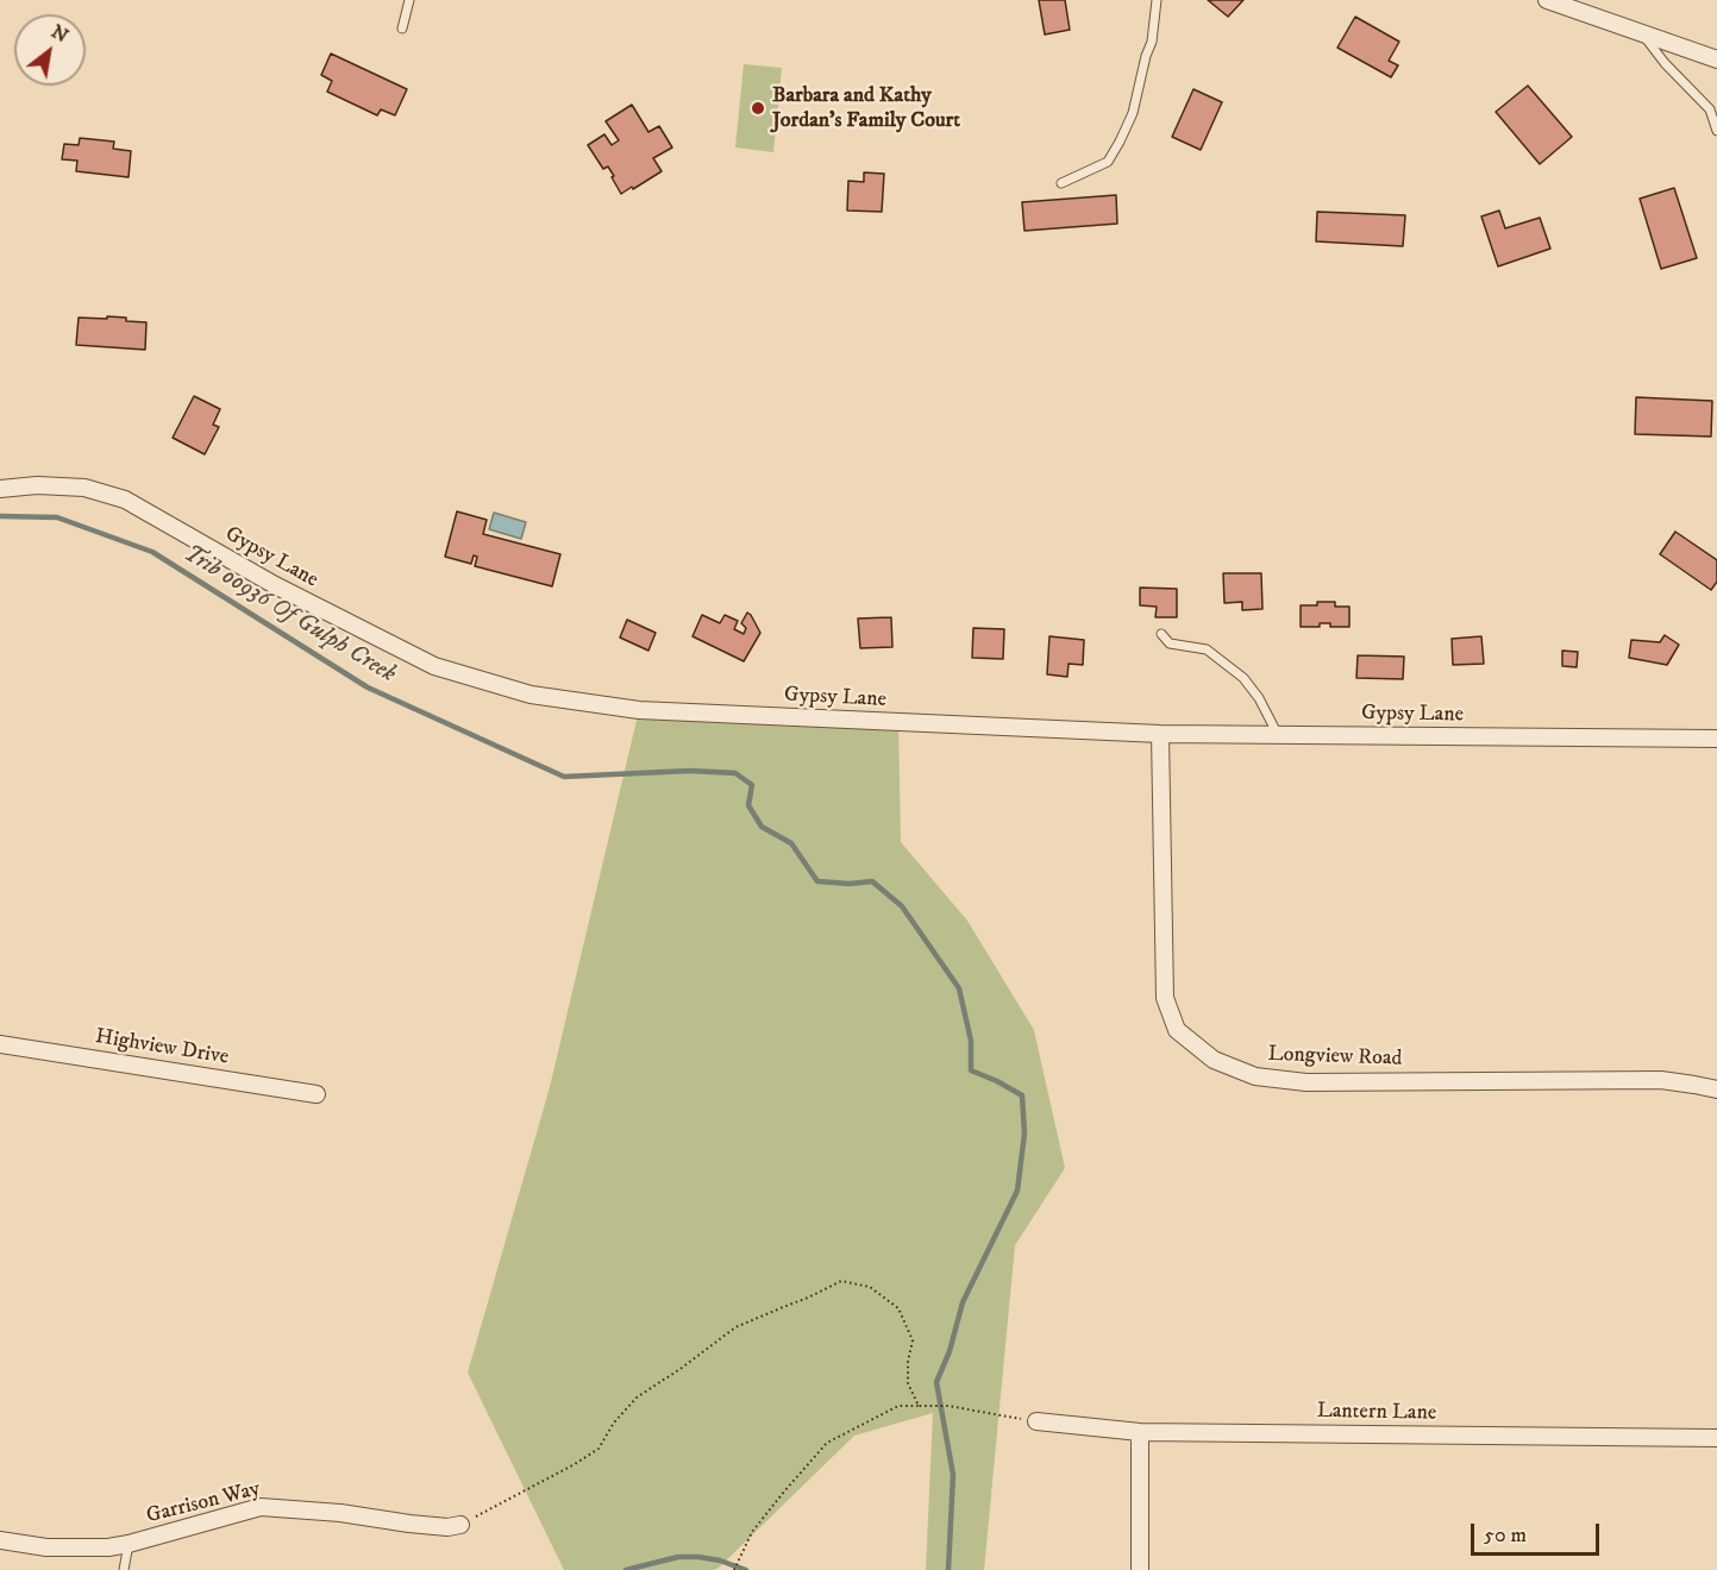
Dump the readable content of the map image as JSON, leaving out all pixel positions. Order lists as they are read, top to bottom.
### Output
{
  "streets": {
    "street": [
      "Gypsy Lane",
      "Highview Drive",
      "Longview Road",
      "Lantern Lane",
      "Garrison Way"
    ]
  },
  "crossings": [
    ["Gypsy Lane", "Longview Road"]
  ],
  "water": ["Trib 00936 Of Gulph Creek"],
  "places": ["Barbara and Kathy Jordan's Family Court"],
  "scale_bar": "50 m",
  "north": "top right"
}
